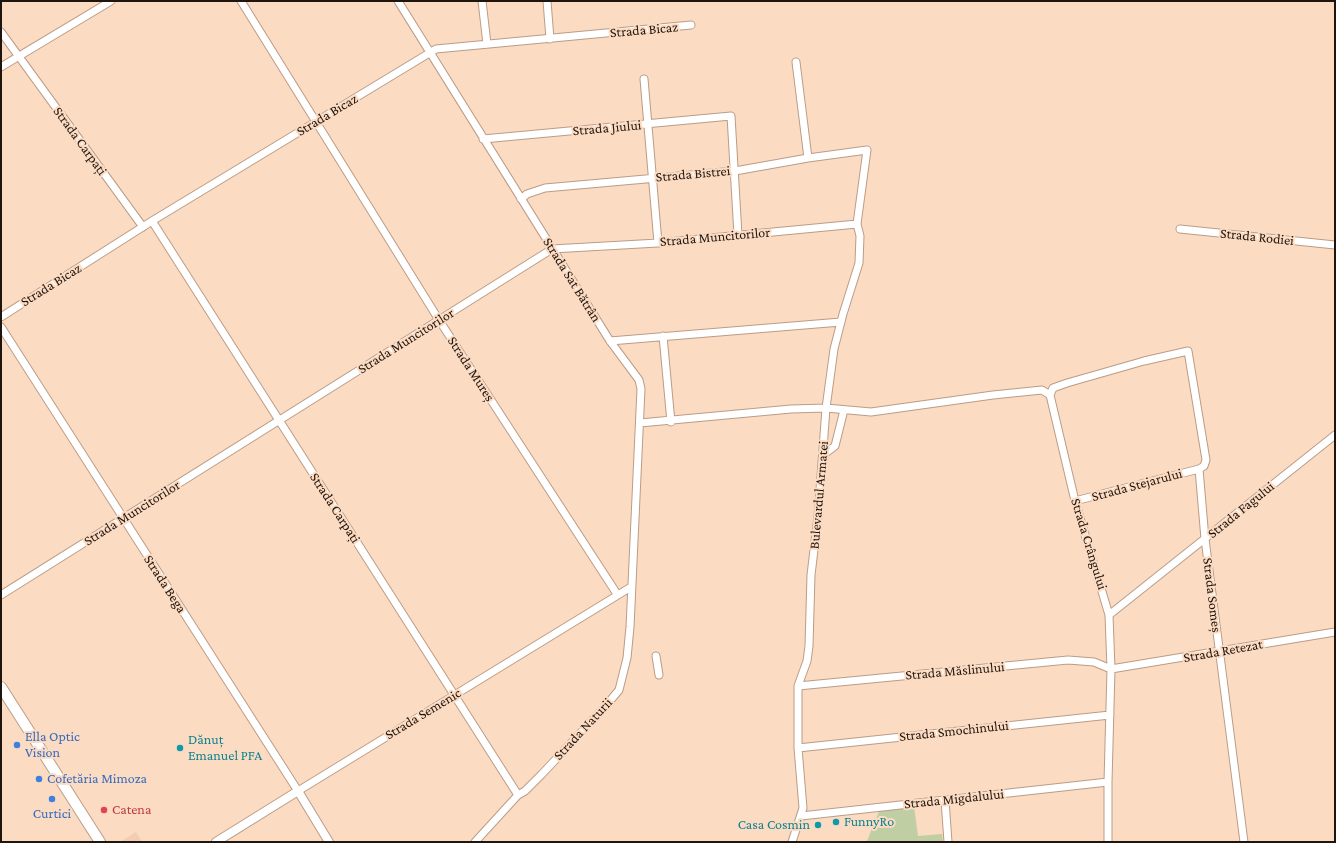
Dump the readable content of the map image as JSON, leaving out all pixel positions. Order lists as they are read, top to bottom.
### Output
{
  "streets": {
    "street": [
      "Strada Bicaz",
      "Strada Jiului",
      "Strada Carpați",
      "Strada Bistrei",
      "Strada Muncitorilor",
      "Strada Rodiei",
      "Strada Sat Bătrân",
      "Strada Mureș",
      "Strada Stejarului",
      "Bulevardul Armatei",
      "Strada Fagului",
      "Strada Crângului",
      "Strada Bega",
      "Strada Someș",
      "Strada Retezat",
      "Strada Măslinului",
      "Strada Semenic",
      "Strada Naturii",
      "Strada Smochinului",
      "Strada Migdalului"
    ]
  },
  "crossings": [
    ["Strada Bicaz", "Strada Carpați"],
    ["Strada Bicaz", "Strada Sat Bătrân"],
    ["Strada Bicaz", "Strada Mureș"],
    ["Strada Jiului", "Strada Bistrei"],
    ["Strada Jiului", "Strada Sat Bătrân"],
    ["Strada Carpați", "Strada Muncitorilor"],
    ["Strada Carpați", "Strada Semenic"],
    ["Strada Carpați", "Strada Naturii"],
    ["Strada Bistrei", "Strada Sat Bătrân"],
    ["Strada Bistrei", "Bulevardul Armatei"],
    ["Strada Muncitorilor", "Strada Sat Bătrân"],
    ["Strada Muncitorilor", "Strada Mureș"],
    ["Strada Muncitorilor", "Bulevardul Armatei"],
    ["Strada Muncitorilor", "Strada Bega"],
    ["Strada Sat Bătrân", "Strada Semenic"],
    ["Strada Sat Bătrân", "Strada Naturii"],
    ["Strada Mureș", "Strada Semenic"],
    ["Strada Stejarului", "Strada Crângului"],
    ["Strada Stejarului", "Strada Someș"],
    ["Bulevardul Armatei", "Strada Măslinului"],
    ["Bulevardul Armatei", "Strada Smochinului"],
    ["Bulevardul Armatei", "Strada Migdalului"],
    ["Strada Fagului", "Strada Crângului"],
    ["Strada Fagului", "Strada Someș"],
    ["Strada Crângului", "Strada Someș"],
    ["Strada Crângului", "Strada Retezat"],
    ["Strada Crângului", "Strada Măslinului"],
    ["Strada Crângului", "Strada Smochinului"],
    ["Strada Crângului", "Strada Migdalului"],
    ["Strada Bega", "Strada Semenic"],
    ["Strada Someș", "Strada Retezat"],
    ["Strada Retezat", "Strada Măslinului"],
    ["Strada Semenic", "Strada Naturii"]
  ],
  "places": [
    "Ella Optic Vision",
    "Dănuț Emanuel PFA",
    "Cofetăria Mimoza",
    "Curtici",
    "Catena",
    "FunnyRo",
    "Casa Cosmin"
  ]
}
